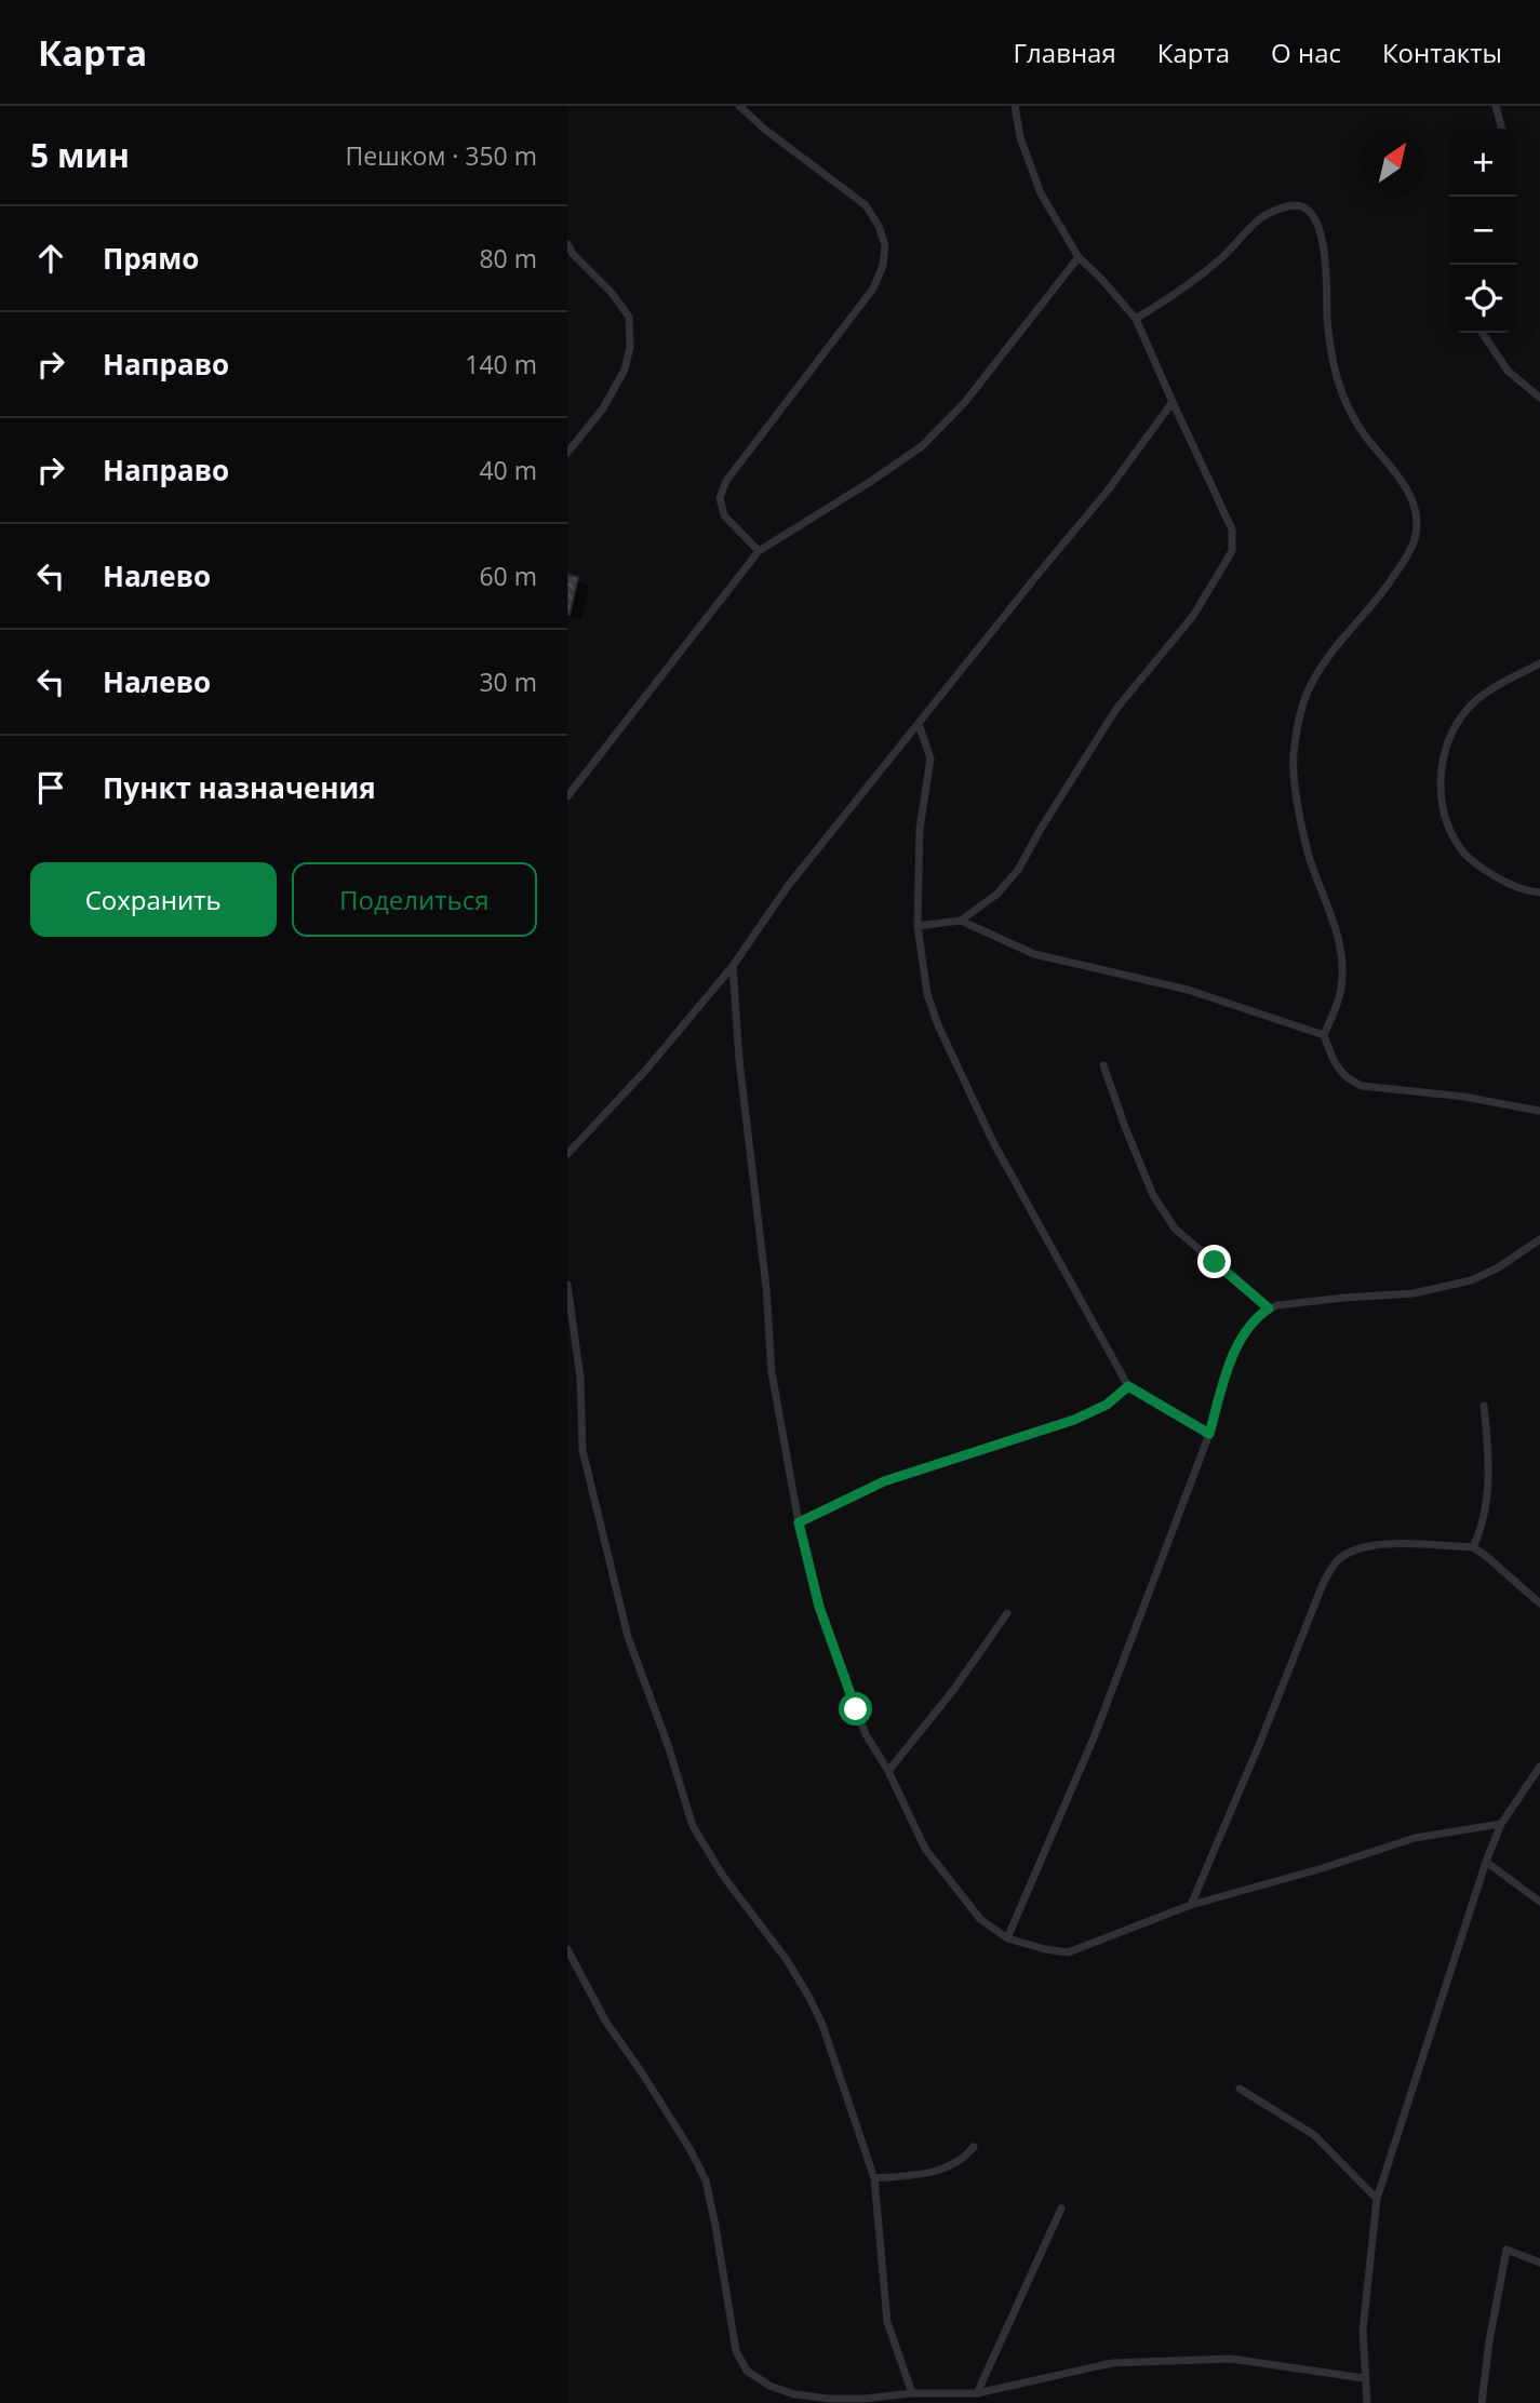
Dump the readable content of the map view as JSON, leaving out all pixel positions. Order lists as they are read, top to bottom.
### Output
{
  "north": "top right",
  "page": {
    "header": "Карта",
    "nav": [
      "Главная",
      "Карта",
      "О нас",
      "Контакты"
    ],
    "heading": ["5 мин", "Пешком · 350 m"],
    "map_buttons": ["+", "−"],
    "list": [
      ["Прямо", "80 m"],
      ["Направо", "140 m"],
      ["Направо", "40 m"],
      ["Налево", "60 m"],
      ["Налево", "30 m"],
      "Пункт назначения"
    ],
    "buttons": ["Сохранить", "Поделиться"]
  }
}
